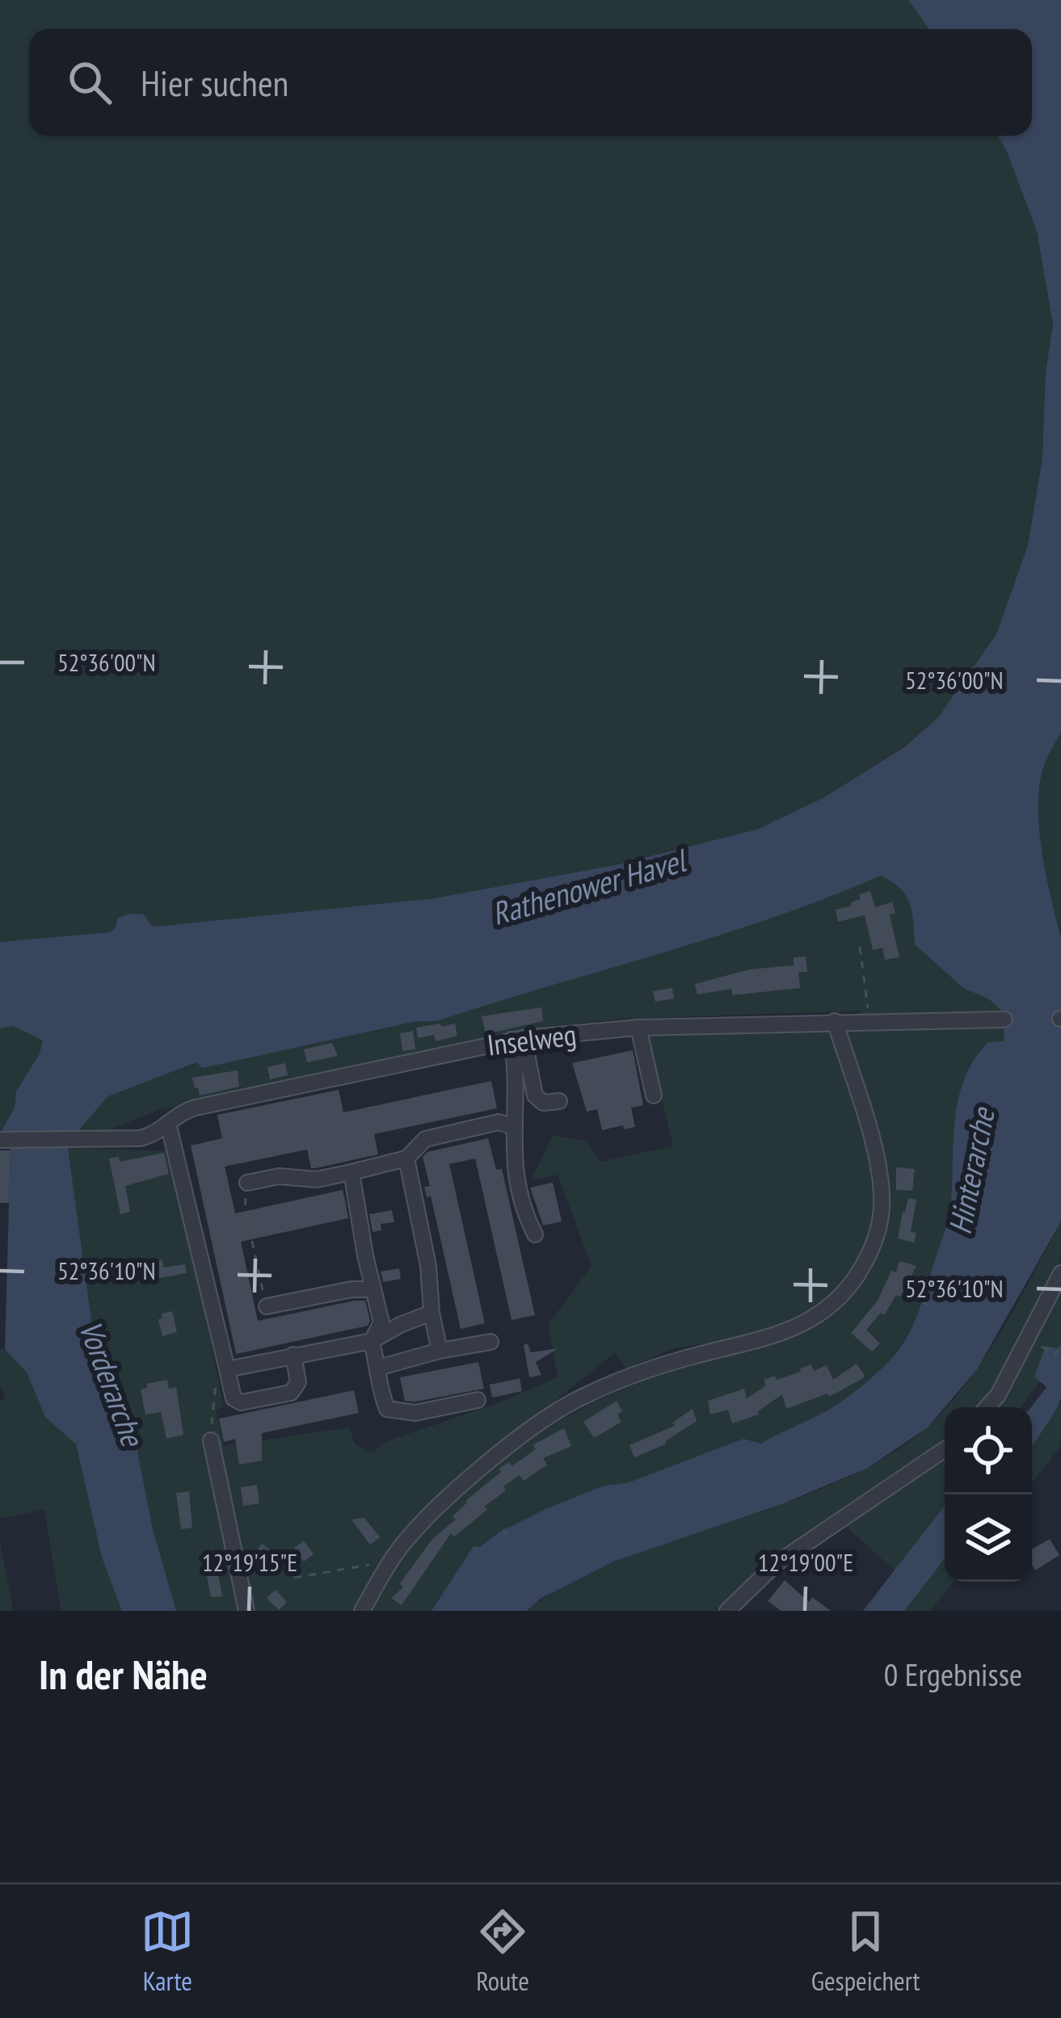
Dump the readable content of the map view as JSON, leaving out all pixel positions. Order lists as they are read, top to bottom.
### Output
{
  "streets": {
    "street": ["Inselweg"]
  },
  "water": ["Rathenower Havel", "Hinterarche", "Vorderarche"],
  "page": {
    "search": "Hier suchen",
    "heading": ["In der Nähe", "0 Ergebnisse"],
    "nav": ["Karte", "Route", "Gespeichert"]
  },
  "coordinates": [
    "52°36'00\"N",
    "52°36'10\"N",
    "12°19'15\"E",
    "12°19'00\"E"
  ]
}
